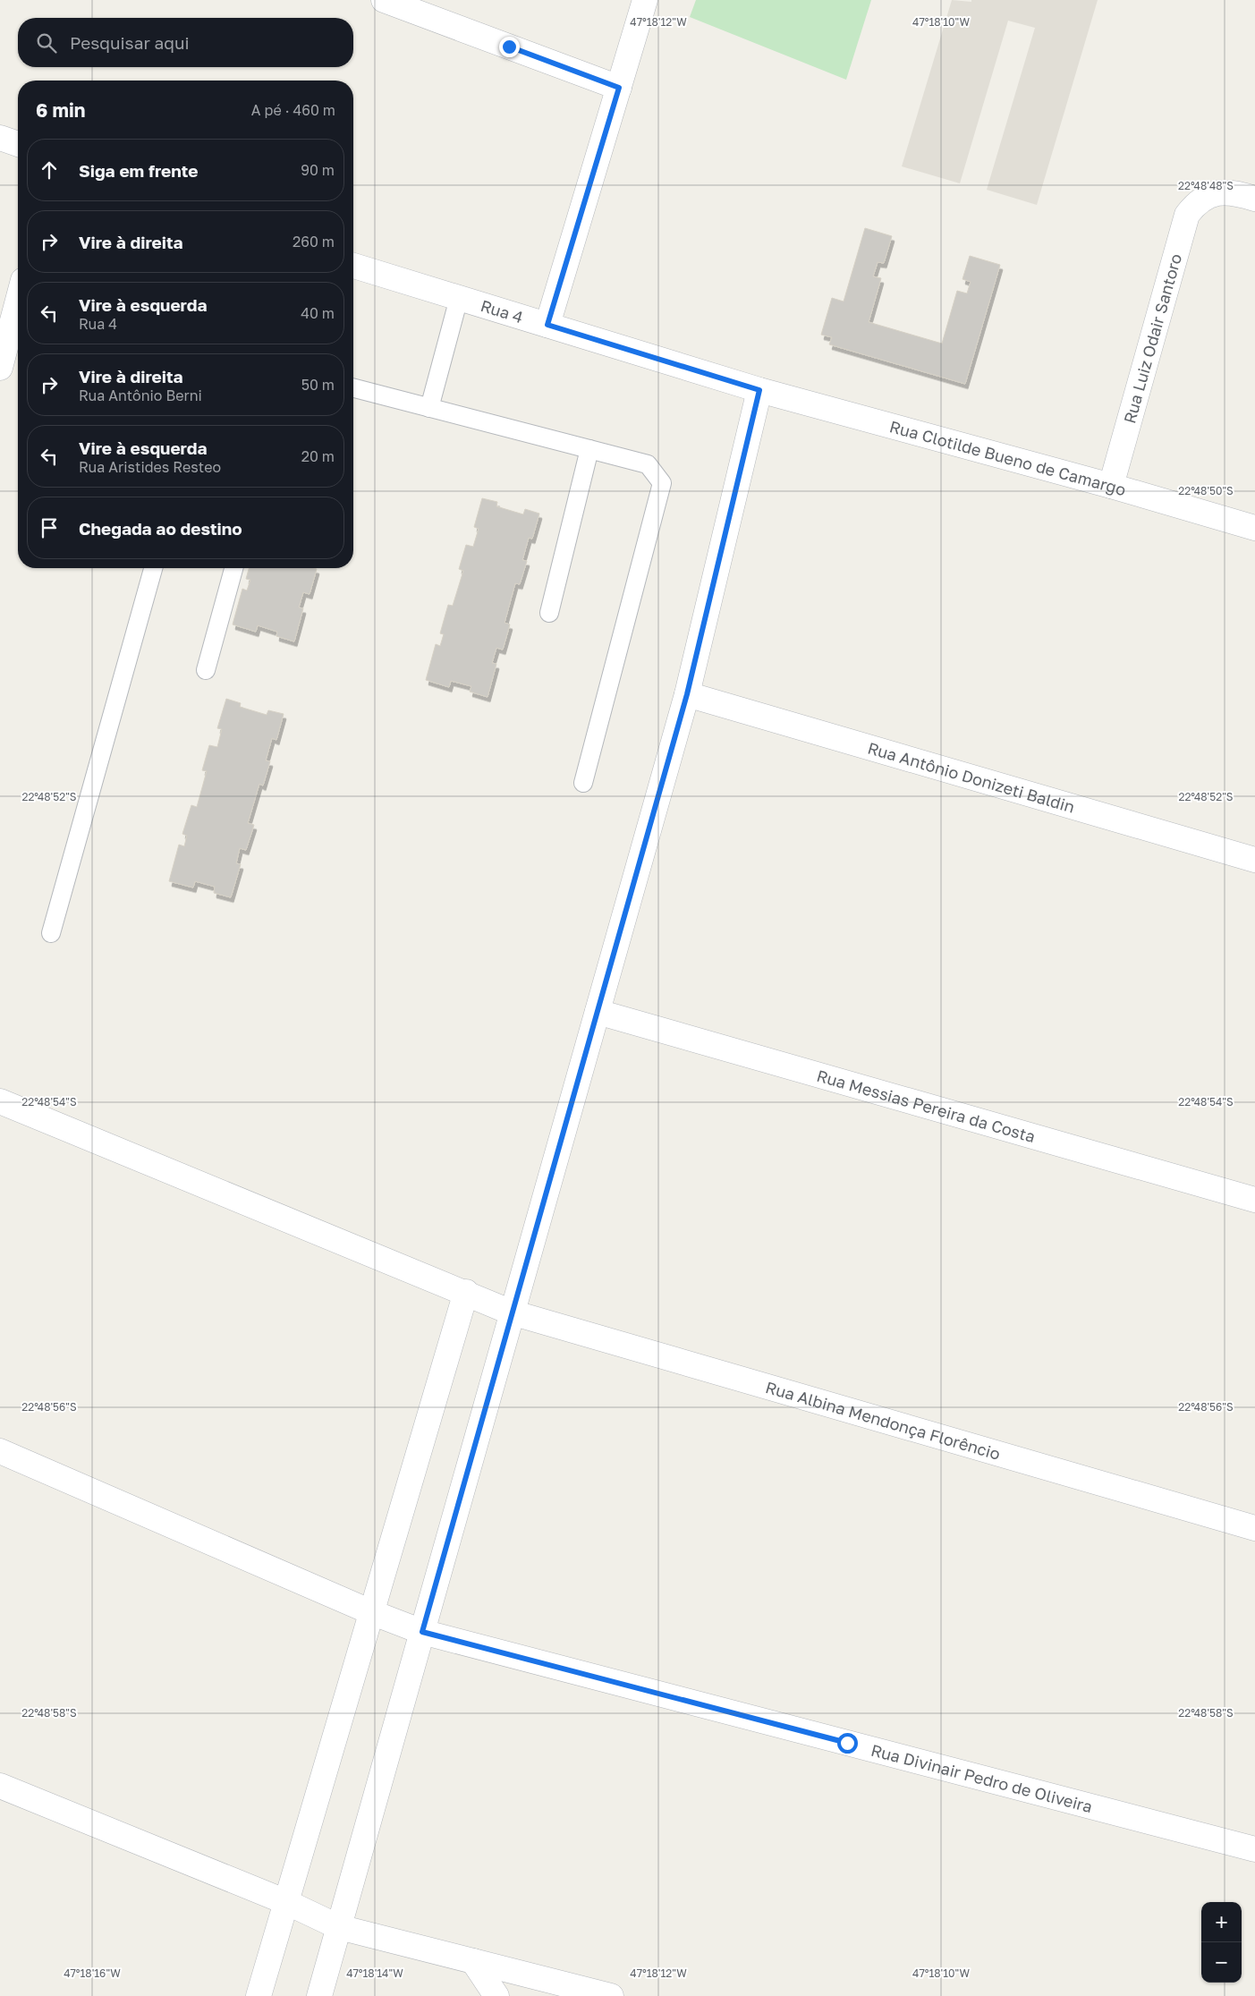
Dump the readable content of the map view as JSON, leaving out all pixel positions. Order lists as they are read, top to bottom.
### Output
{
  "streets": {
    "street": [
      "Rua 4",
      "Rua Luiz Odair Santoro",
      "Rua Clotilde Bueno de Camargo",
      "Rua Antônio Donizeti Baldin",
      "Rua Messias Pereira da Costa",
      "Rua Albina Mendonça Florêncio",
      "Rua Divinair Pedro de Oliveira"
    ]
  },
  "crossings": [
    ["Rua 4", "Rua Clotilde Bueno de Camargo"],
    ["Rua Luiz Odair Santoro", "Rua Clotilde Bueno de Camargo"]
  ],
  "page": {
    "search": "Pesquisar aqui",
    "heading": ["6 min", "A pé · 460 m"],
    "list": [
      ["Siga em frente", "90 m"],
      ["Vire à direita", "260 m"],
      ["Vire à esquerda", "Rua 4", "40 m"],
      ["Vire à direita", "Rua Antônio Berni", "50 m"],
      ["Vire à esquerda", "Rua Aristides Resteo", "20 m"],
      "Chegada ao destino"
    ],
    "map_buttons": ["+", "−"]
  },
  "coordinates": [
    "47°18'12\"W",
    "47°18'10\"W",
    "22°48'48\"S",
    "22°48'50\"S",
    "22°48'52\"S",
    "22°48'54\"S",
    "22°48'56\"S",
    "22°48'58\"S",
    "47°18'16\"W",
    "47°18'14\"W"
  ]
}
